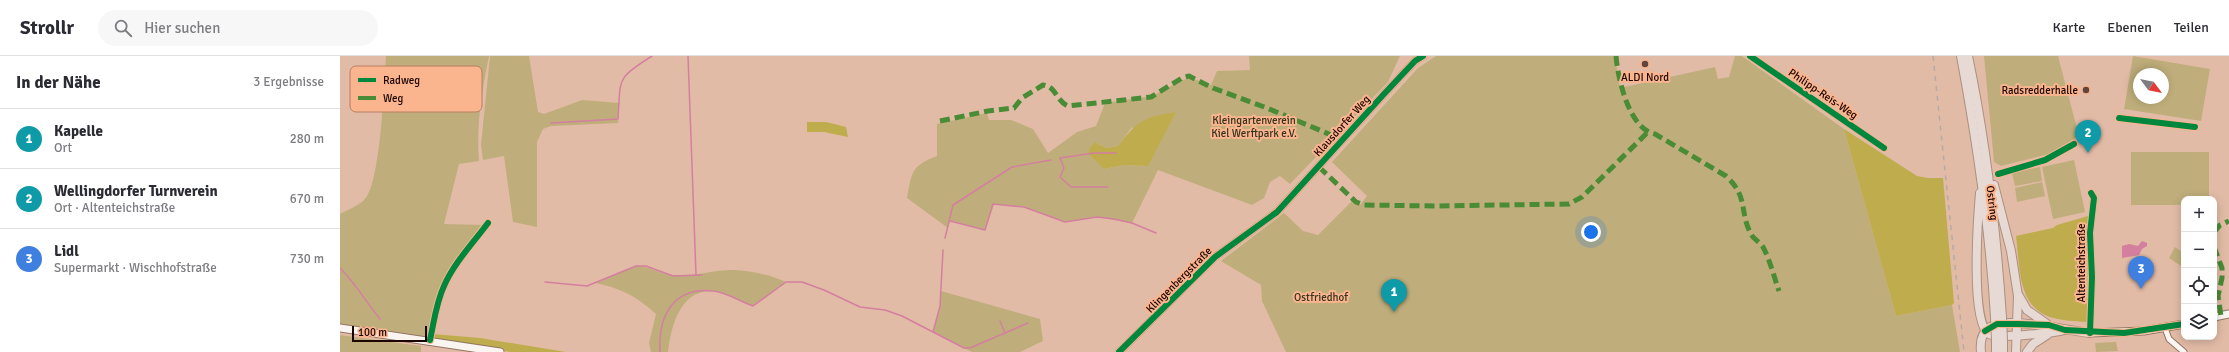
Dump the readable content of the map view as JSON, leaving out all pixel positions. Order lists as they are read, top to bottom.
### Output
{
  "streets": {
    "highway": ["Ostring"],
    "street": [
      "Philipp-Reis-Weg",
      "Klausdorfer Weg",
      "Altenteichstraße",
      "Klingenbergstraße"
    ]
  },
  "crossings": [
    ["Klausdorfer Weg", "Klingenbergstraße"]
  ],
  "parks": ["Kleingartenverein Kiel Werftpark e.V.", "Ostfriedhof"],
  "places": ["ALDI Nord", "Radsredderhalle"],
  "legend": ["Radweg", "Weg"],
  "scale_bar": "100 m",
  "north": "bottom right",
  "page": {
    "header": "Strollr",
    "search": "Hier suchen",
    "nav": ["Karte", "Ebenen", "Teilen"],
    "heading": ["In der Nähe", "3 Ergebnisse"],
    "list": [
      {
        "mark": "1",
        "name": "Kapelle",
        "note": "Ort",
        "value": "280 m"
      },
      {
        "mark": "2",
        "name": "Wellingdorfer Turnverein",
        "note": "Ort · Altenteichstraße",
        "value": "670 m"
      },
      {
        "mark": "3",
        "name": "Lidl",
        "note": "Supermarkt · Wischhofstraße",
        "value": "730 m"
      }
    ],
    "pins": ["2", "3", "1"],
    "map_buttons": ["+", "−"],
    "scale": "100 m"
  }
}
